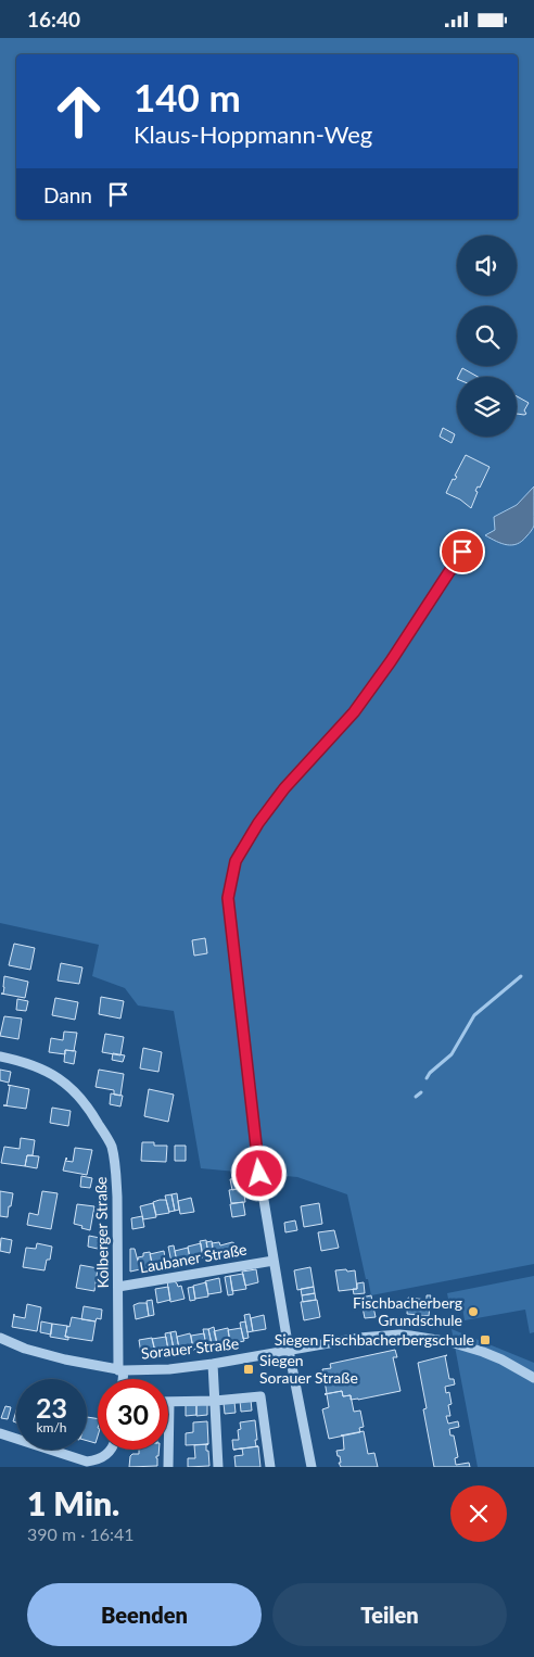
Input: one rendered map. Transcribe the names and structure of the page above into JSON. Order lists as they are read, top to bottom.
{
  "streets": {
    "street": ["Kolberger Straße", "Laubaner Straße", "Sorauer Straße"]
  },
  "crossings": [
    ["Kolberger Straße", "Laubaner Straße"],
    ["Kolberger Straße", "Sorauer Straße"]
  ],
  "places": {
    "other": ["Fischbacherberg Grundschule"],
    "transit": ["Siegen Fischbacherbergschule", "Siegen Sorauer Straße"]
  },
  "page": {
    "status": "16:40",
    "turn": ["140 m", "Klaus-Hoppmann-Weg"],
    "then": "Dann",
    "speed": "23 km/h",
    "limit": "30",
    "heading": ["1 Min.", "390 m · 16:41"],
    "buttons": ["Beenden", "Teilen"]
  }
}
